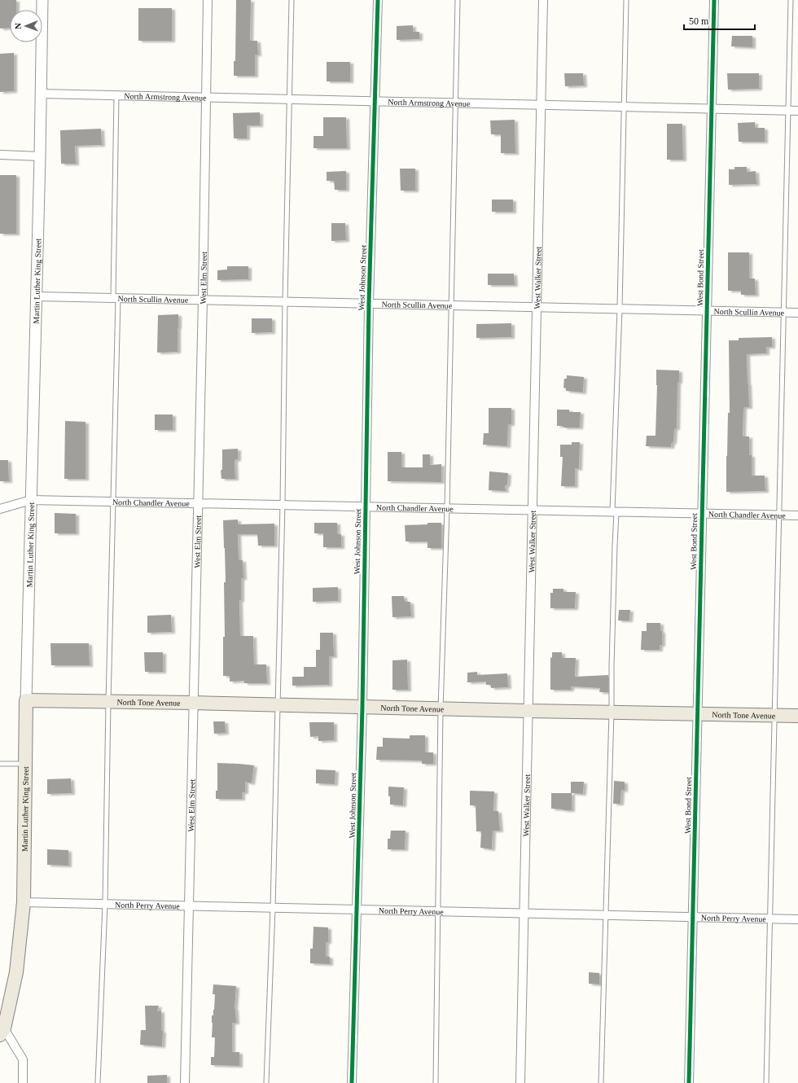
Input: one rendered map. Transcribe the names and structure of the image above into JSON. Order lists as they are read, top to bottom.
{
  "streets": {
    "main road": ["Martin Luther King Street", "North Tone Avenue"],
    "street": [
      "North Armstrong Avenue",
      "West Elm Street",
      "West Johnson Street",
      "West Walker Street",
      "West Bond Street",
      "North Scullin Avenue",
      "North Chandler Avenue",
      "North Perry Avenue"
    ]
  },
  "crossings": [
    ["North Armstrong Avenue", "West Elm Street"],
    ["North Armstrong Avenue", "West Johnson Street"],
    ["North Armstrong Avenue", "West Walker Street"],
    ["North Armstrong Avenue", "West Bond Street"],
    ["North Armstrong Avenue", "Martin Luther King Street"],
    ["West Elm Street", "North Scullin Avenue"],
    ["West Elm Street", "North Chandler Avenue"],
    ["West Elm Street", "North Tone Avenue"],
    ["West Elm Street", "North Perry Avenue"],
    ["West Johnson Street", "North Scullin Avenue"],
    ["West Johnson Street", "North Chandler Avenue"],
    ["West Johnson Street", "North Tone Avenue"],
    ["West Johnson Street", "North Perry Avenue"],
    ["West Walker Street", "North Scullin Avenue"],
    ["West Walker Street", "North Chandler Avenue"],
    ["West Walker Street", "North Tone Avenue"],
    ["West Walker Street", "North Perry Avenue"],
    ["West Bond Street", "North Scullin Avenue"],
    ["West Bond Street", "North Chandler Avenue"],
    ["West Bond Street", "North Tone Avenue"],
    ["West Bond Street", "North Perry Avenue"],
    ["Martin Luther King Street", "North Scullin Avenue"],
    ["Martin Luther King Street", "North Chandler Avenue"],
    ["Martin Luther King Street", "North Tone Avenue"],
    ["Martin Luther King Street", "North Perry Avenue"]
  ],
  "scale_bar": "50 m",
  "north": "left"
}
